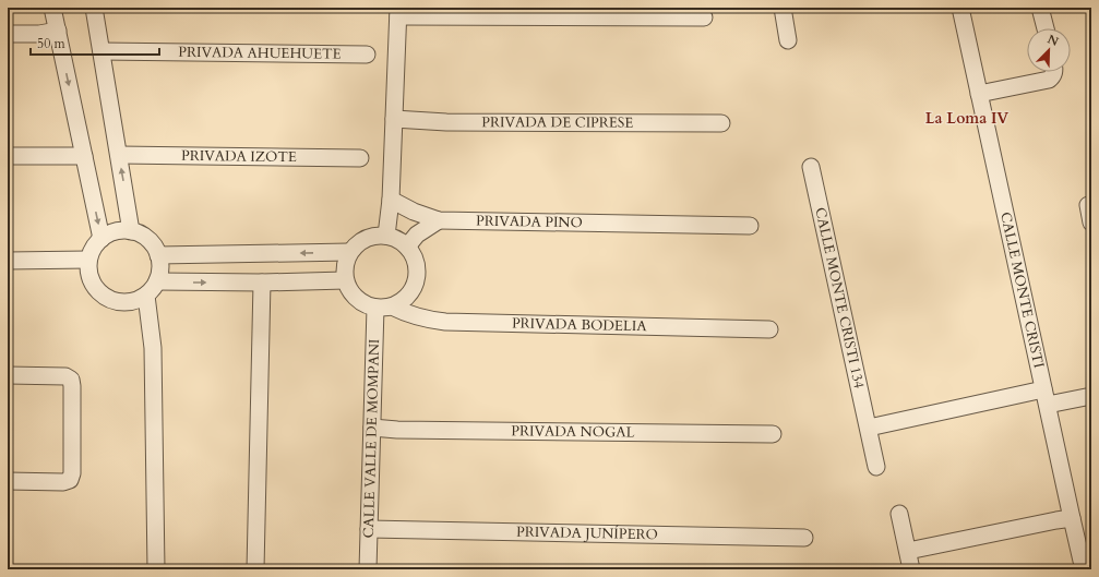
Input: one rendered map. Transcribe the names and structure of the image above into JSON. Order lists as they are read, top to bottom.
{
  "streets": {
    "street": [
      "PRIVADA AHUEHUETE",
      "PRIVADA DE CIPRESE",
      "PRIVADA IZOTE",
      "PRIVADA PINO",
      "CALLE MONTE CRISTI",
      "CALLE MONTE CRISTI 134",
      "PRIVADA BODELIA",
      "PRIVADA NOGAL",
      "CALLE VALLE DE MOMPANI",
      "PRIVADA JUNÍPERO"
    ]
  },
  "crossings": [
    ["PRIVADA BODELIA", "CALLE VALLE DE MOMPANI"],
    ["PRIVADA NOGAL", "CALLE VALLE DE MOMPANI"],
    ["CALLE VALLE DE MOMPANI", "PRIVADA JUNÍPERO"]
  ],
  "districts": ["La Loma IV"],
  "scale_bar": "50 m",
  "north": "top right"
}
